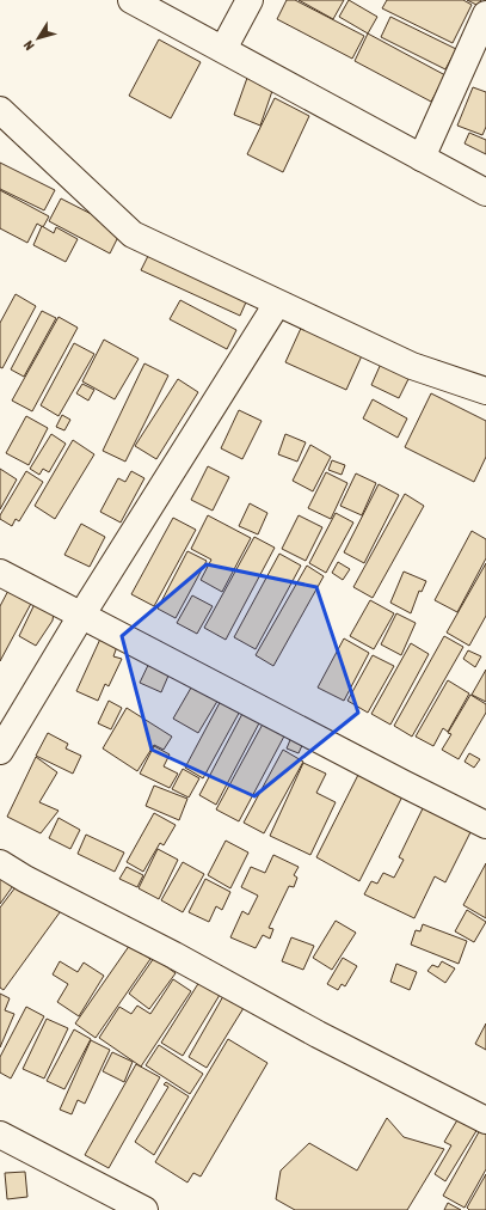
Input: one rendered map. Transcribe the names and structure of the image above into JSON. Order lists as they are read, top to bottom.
{
  "north": "bottom left"
}
